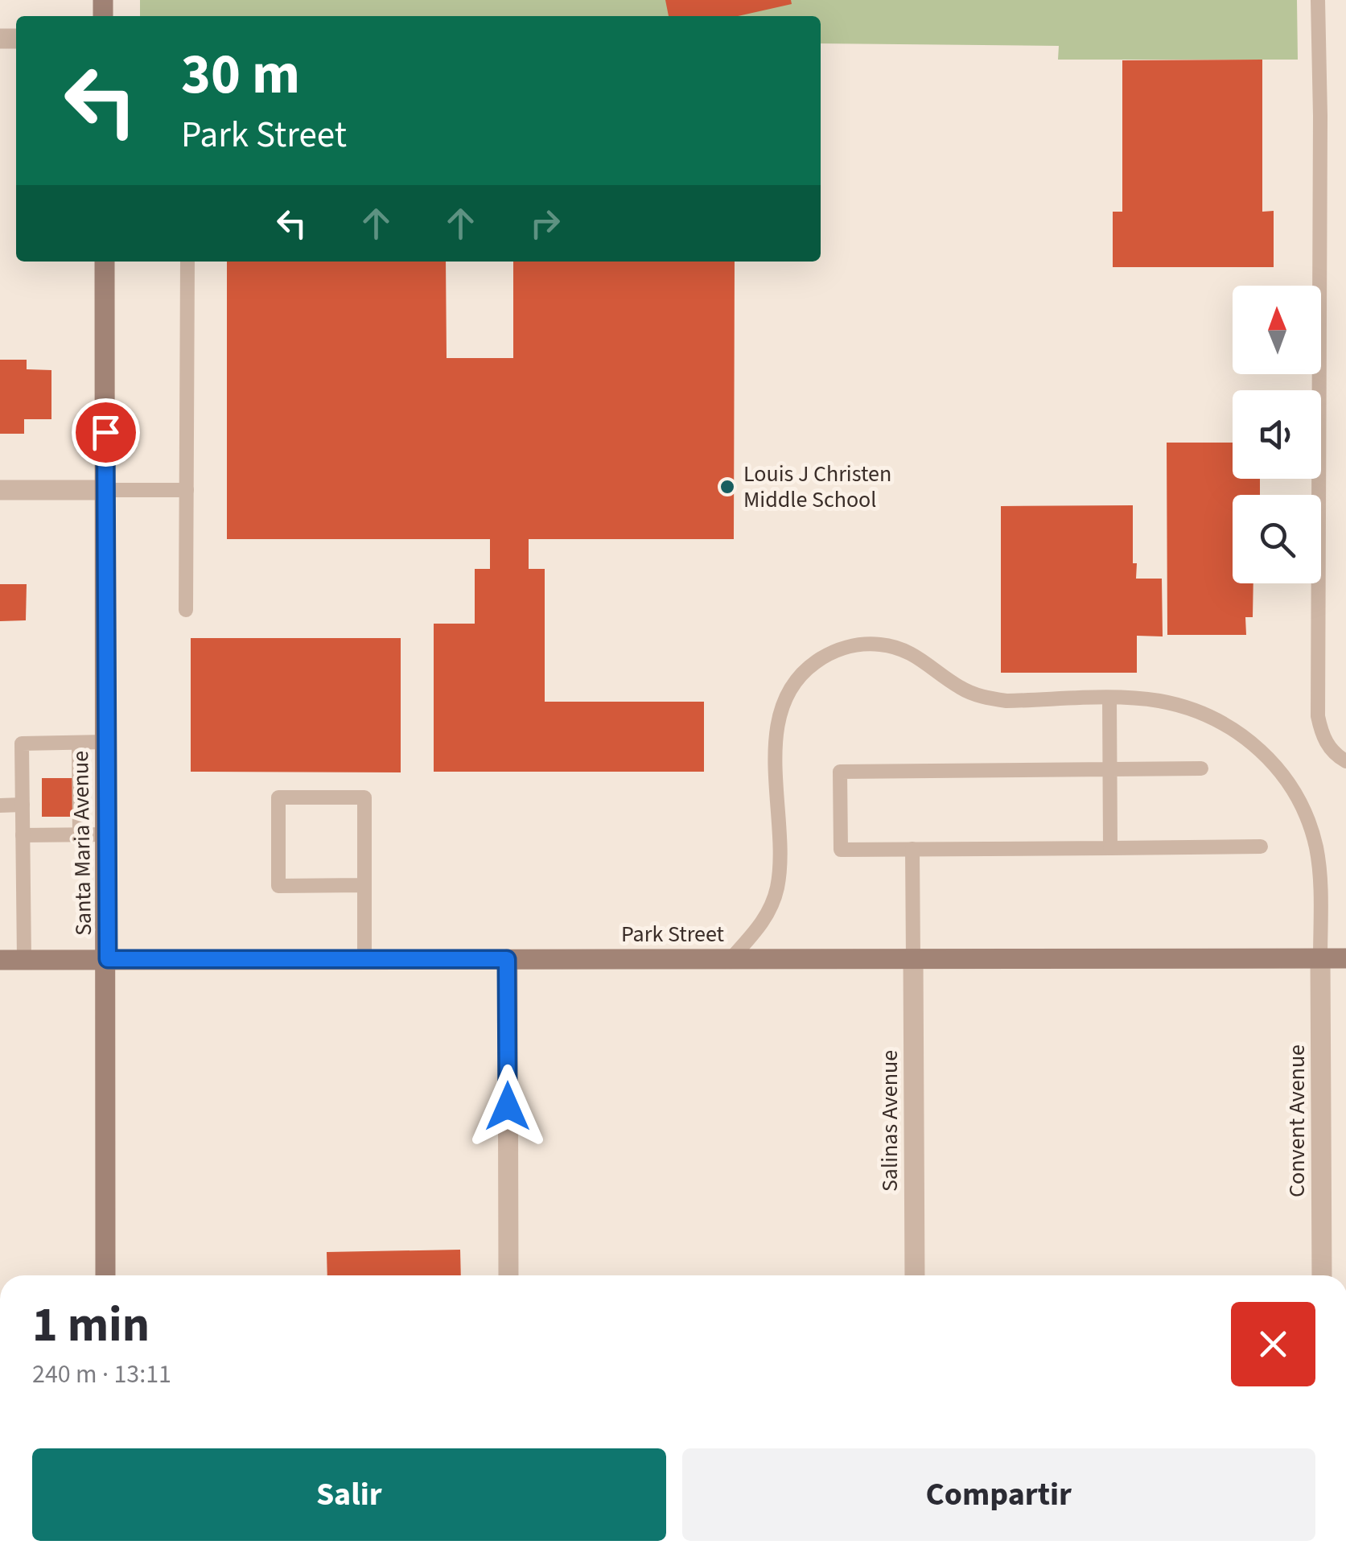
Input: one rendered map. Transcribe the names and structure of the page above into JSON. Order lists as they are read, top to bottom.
{
  "streets": {
    "main road": ["Santa Maria Avenue", "Park Street"],
    "street": ["Salinas Avenue", "Convent Avenue"]
  },
  "crossings": [
    ["Santa Maria Avenue", "Park Street"],
    ["Park Street", "Salinas Avenue"],
    ["Park Street", "Convent Avenue"]
  ],
  "places": ["Louis J Christen Middle School"],
  "north": "top",
  "page": {
    "turn": ["30 m", "Park Street"],
    "heading": ["1 min", "240 m · 13:11"],
    "buttons": ["Salir", "Compartir"]
  }
}
